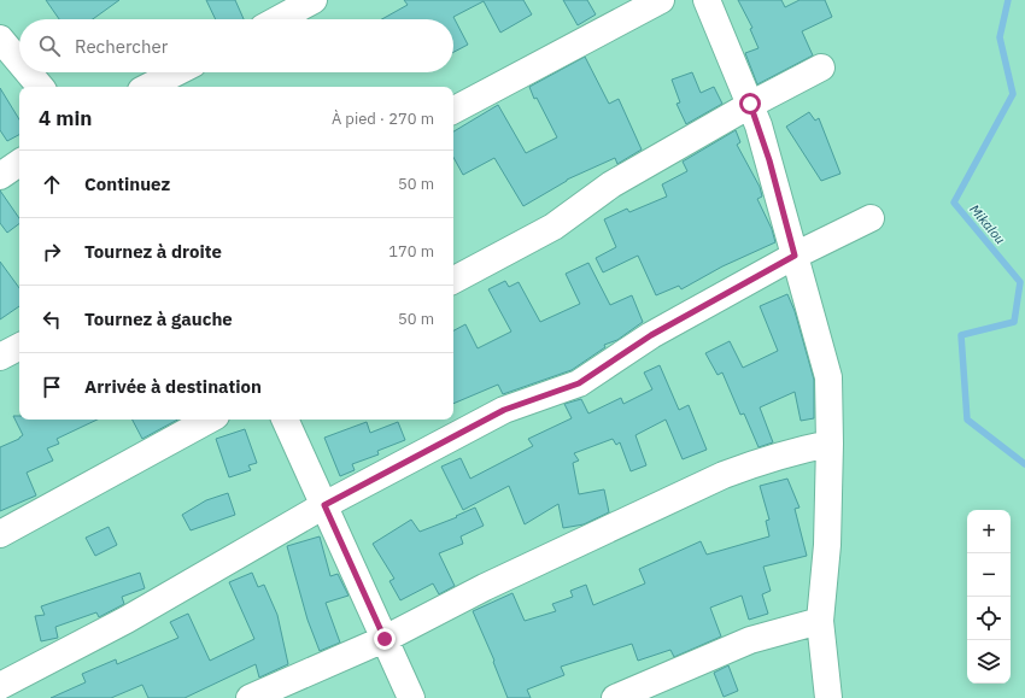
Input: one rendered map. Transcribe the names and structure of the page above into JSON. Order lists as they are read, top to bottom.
{
  "water": ["Mikalou"],
  "page": {
    "search": "Rechercher",
    "heading": ["4 min", "À pied · 270 m"],
    "list": [
      ["Continuez", "50 m"],
      ["Tournez à droite", "170 m"],
      ["Tournez à gauche", "50 m"],
      "Arrivée à destination"
    ],
    "map_buttons": ["+", "−"]
  }
}
